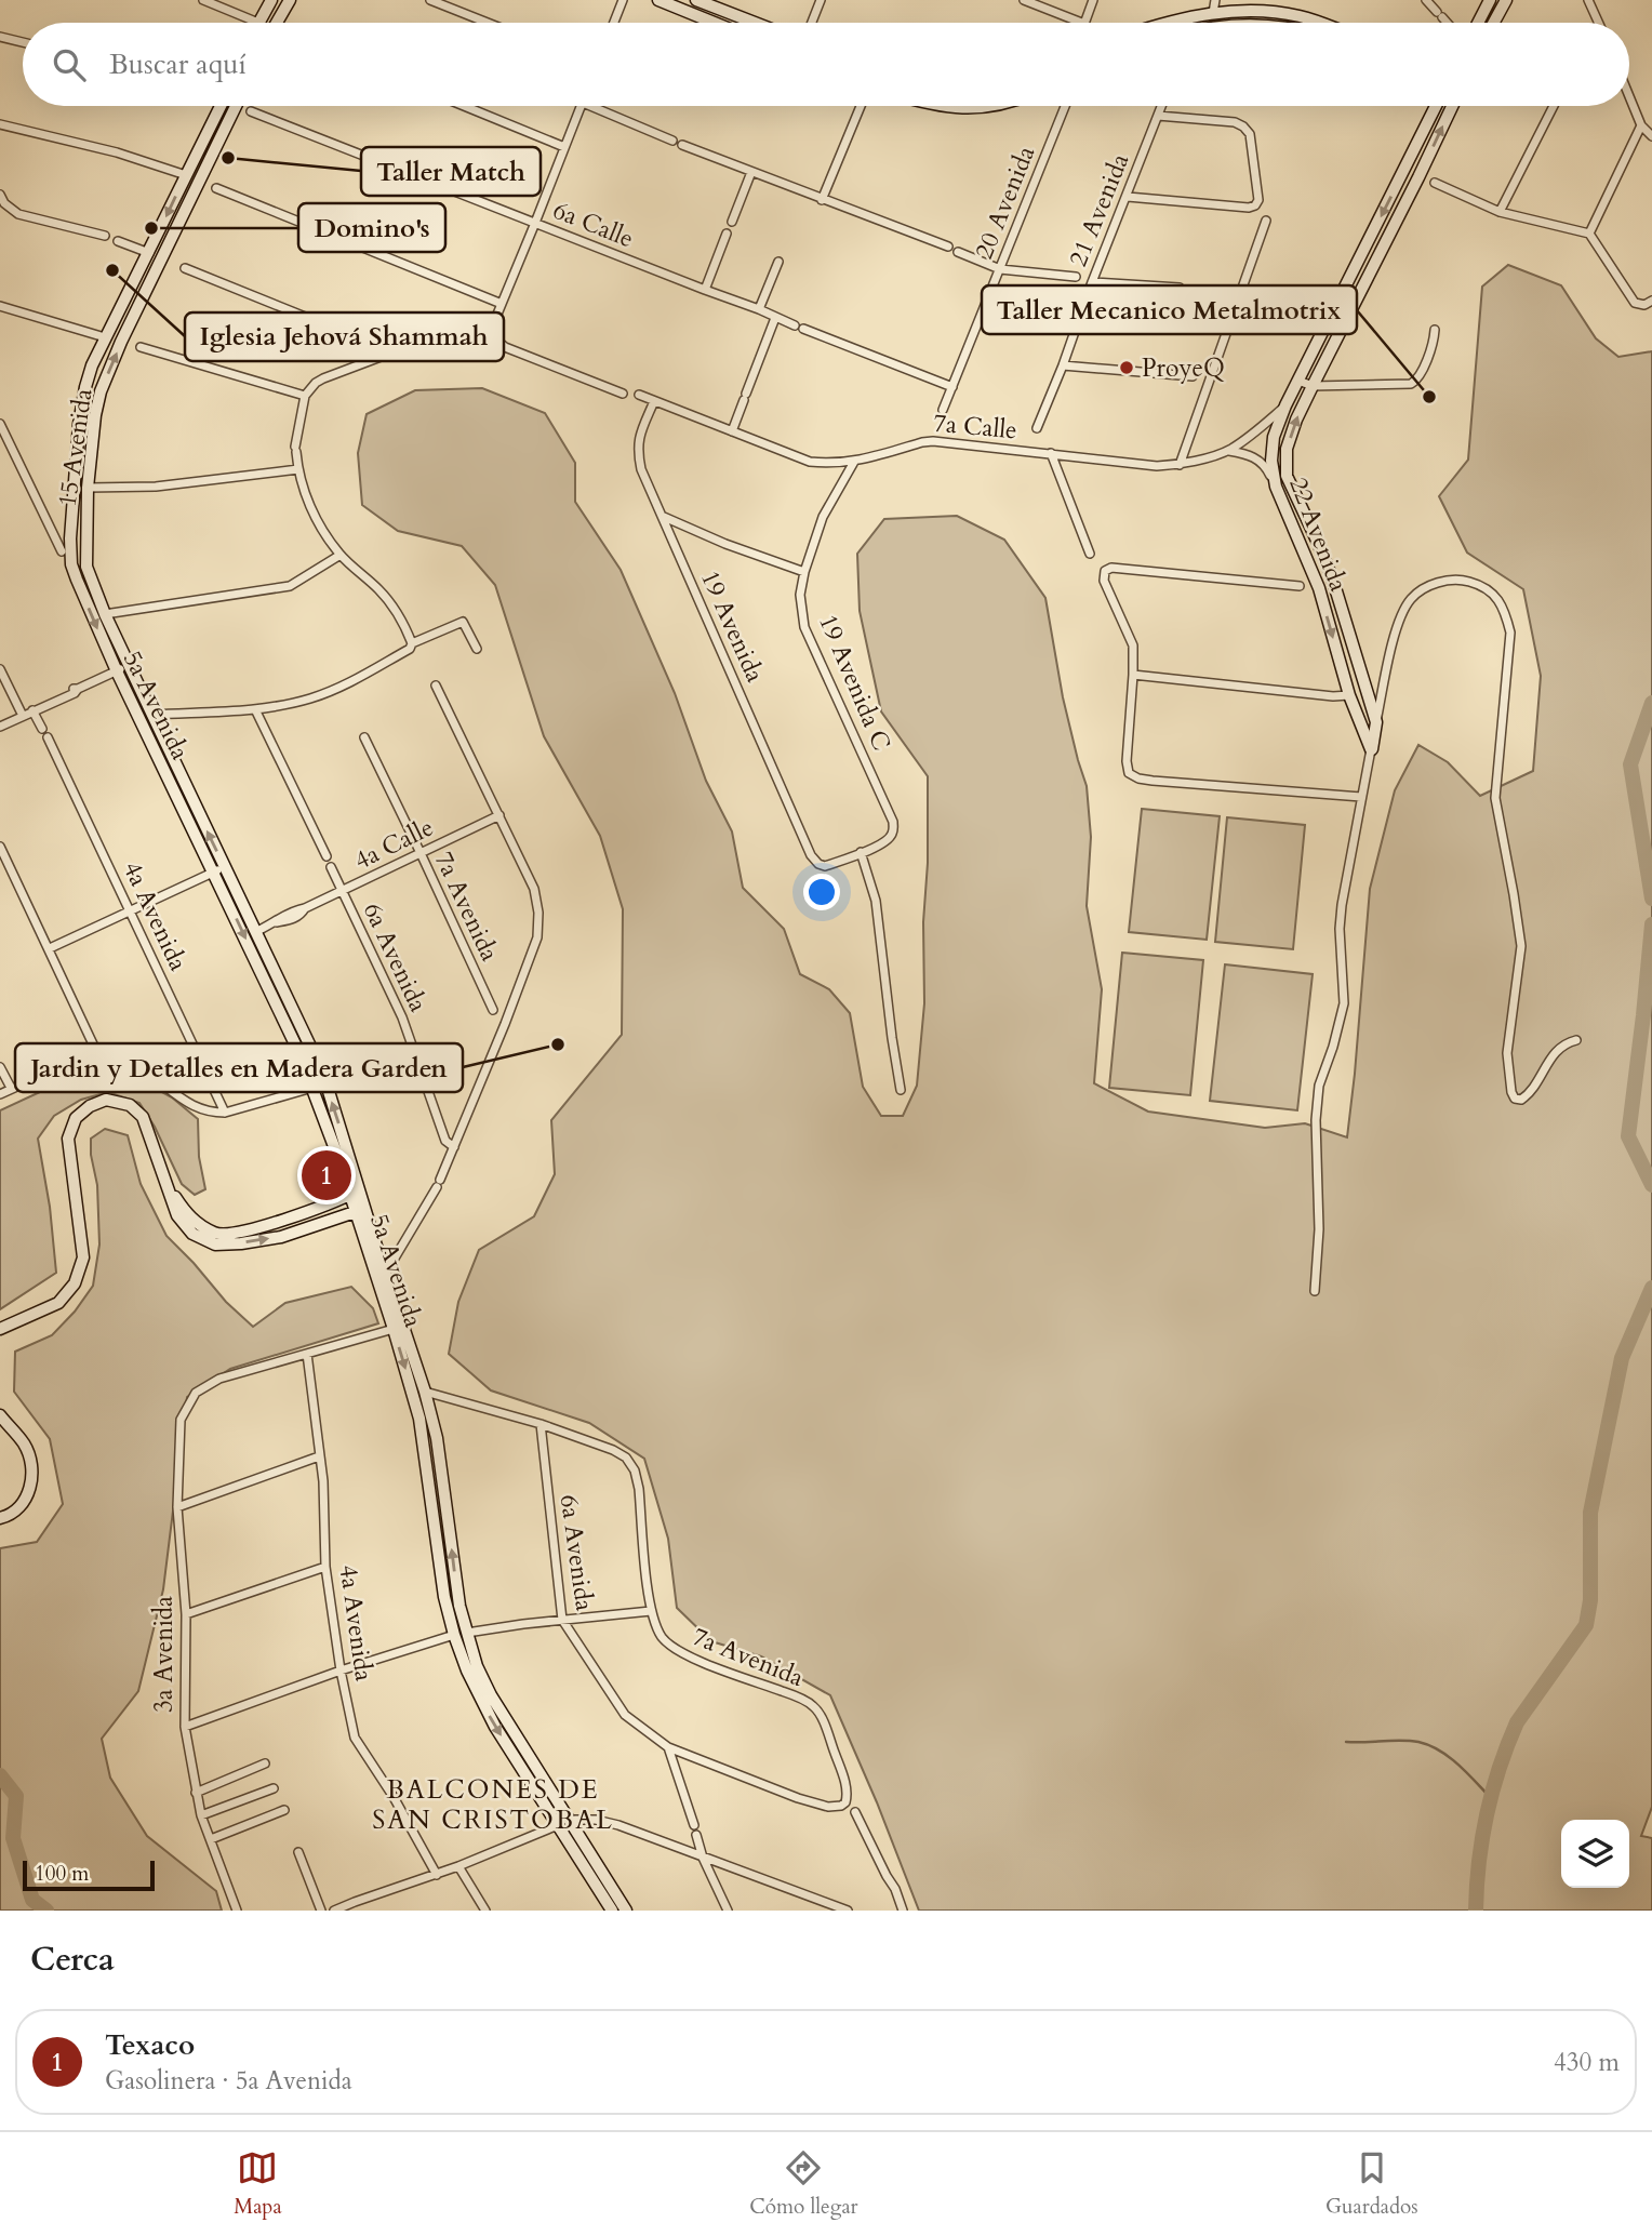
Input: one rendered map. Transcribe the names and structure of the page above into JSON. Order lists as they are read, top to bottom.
{
  "streets": {
    "main road": ["15 Avenida", "22 Avenida", "5a Avenida"],
    "street": [
      "20 Avenida",
      "21 Avenida",
      "6a Calle",
      "7a Calle",
      "19 Avenida",
      "19 Avenida C",
      "4a Calle",
      "7a Avenida",
      "4a Avenida",
      "6a Avenida",
      "3a Avenida"
    ]
  },
  "crossings": [
    ["7a Calle", "22 Avenida"],
    ["7a Calle", "19 Avenida"],
    ["7a Calle", "19 Avenida C"],
    ["15 Avenida", "5a Avenida"],
    ["19 Avenida", "19 Avenida C"],
    ["5a Avenida", "4a Calle"],
    ["4a Calle", "7a Avenida"],
    ["4a Calle", "6a Avenida"],
    ["7a Avenida", "6a Avenida"],
    ["4a Avenida", "3a Avenida"]
  ],
  "districts": ["BALCONES DE SAN CRISTOBAL"],
  "places": [
    "Taller Match",
    "Domino's",
    "Iglesia Jehová Shammah",
    "ProyeQ",
    "Taller Mecanico Metalmotrix",
    "Jardin y Detalles en Madera Garden"
  ],
  "scale_bar": "100 m",
  "page": {
    "search": "Buscar aquí",
    "pins": "1",
    "scale": "100 m",
    "heading": "Cerca",
    "list": [
      {
        "mark": "1",
        "name": "Texaco",
        "note": "Gasolinera · 5a Avenida",
        "value": "430 m"
      }
    ],
    "nav": ["Mapa", "Cómo llegar", "Guardados"]
  }
}
